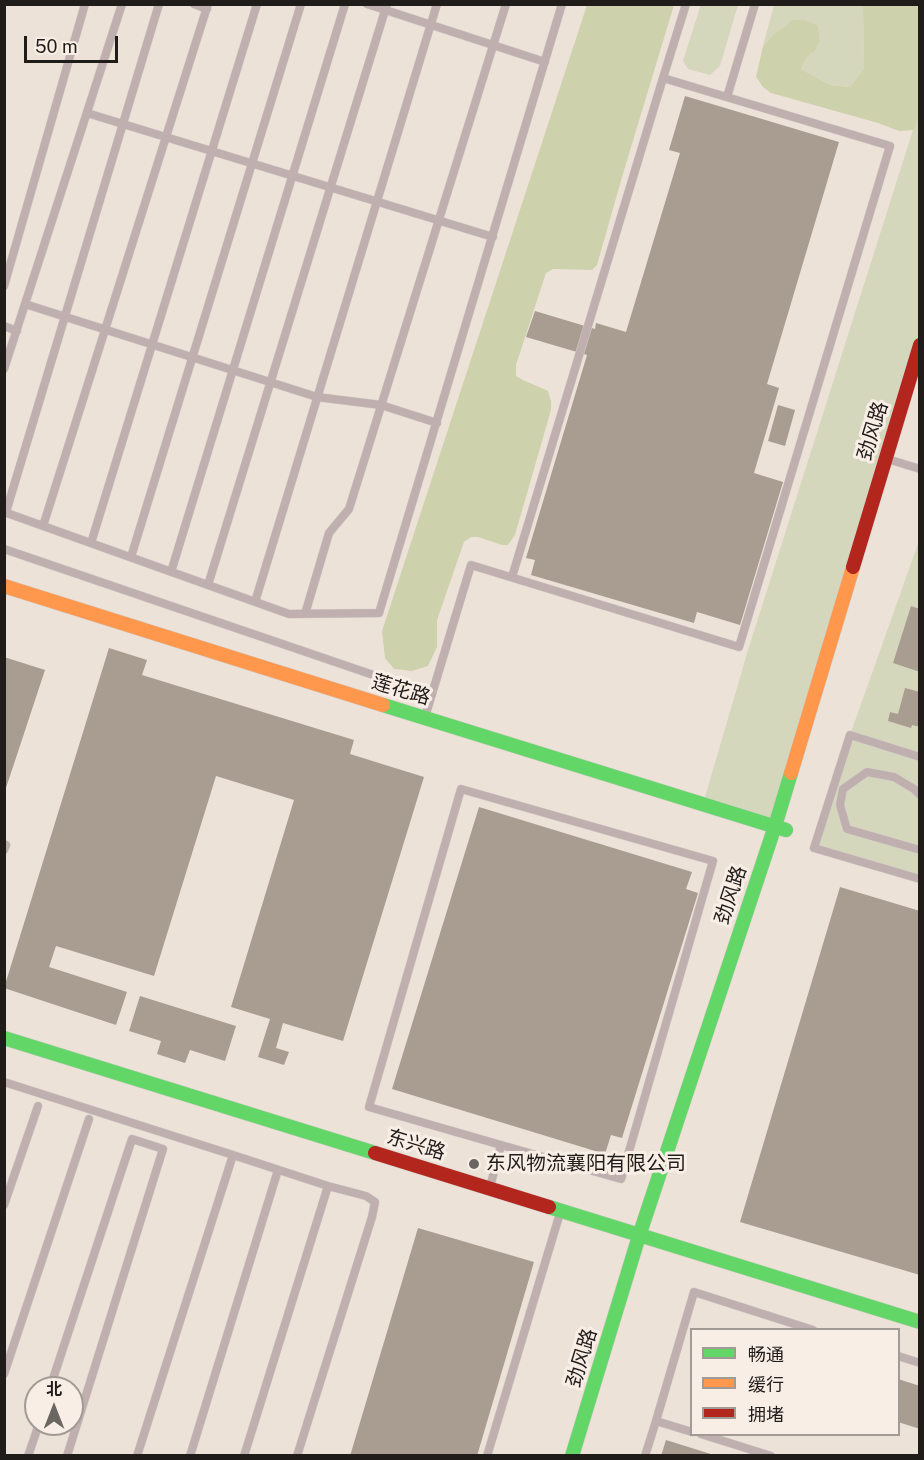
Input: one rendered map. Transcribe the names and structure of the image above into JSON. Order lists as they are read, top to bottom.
{
  "streets": {
    "street": ["劲风路", "莲花路", "东兴路"]
  },
  "crossings": [
    ["劲风路", "莲花路"],
    ["劲风路", "东兴路"]
  ],
  "places": ["东风物流襄阳有限公司"],
  "legend": ["畅通", "缓行", "拥堵"],
  "scale_bar": "50 m",
  "north": "top"
}
